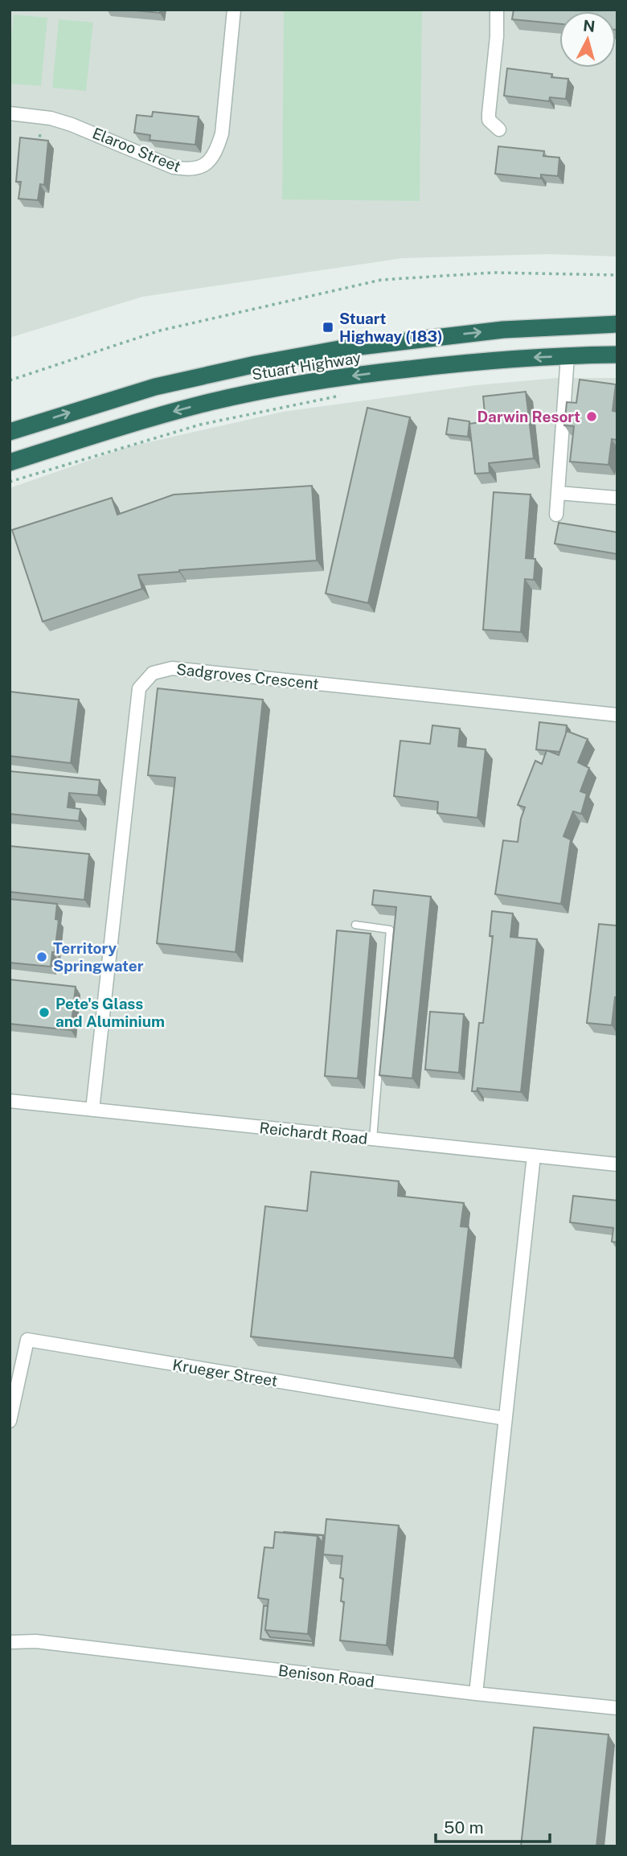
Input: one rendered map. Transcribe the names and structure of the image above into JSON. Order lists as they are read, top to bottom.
{
  "streets": {
    "highway": ["Stuart Highway"],
    "street": [
      "Elaroo Street",
      "Sadgroves Crescent",
      "Reichardt Road",
      "Krueger Street",
      "Benison Road"
    ]
  },
  "crossings": [
    ["Sadgroves Crescent", "Reichardt Road"]
  ],
  "places": {
    "transit": ["Stuart Highway (183)"],
    "other": ["Darwin Resort", "Territory Springwater", "Pete's Glass and Aluminium"]
  },
  "scale_bar": "50 m",
  "north": "top"
}
